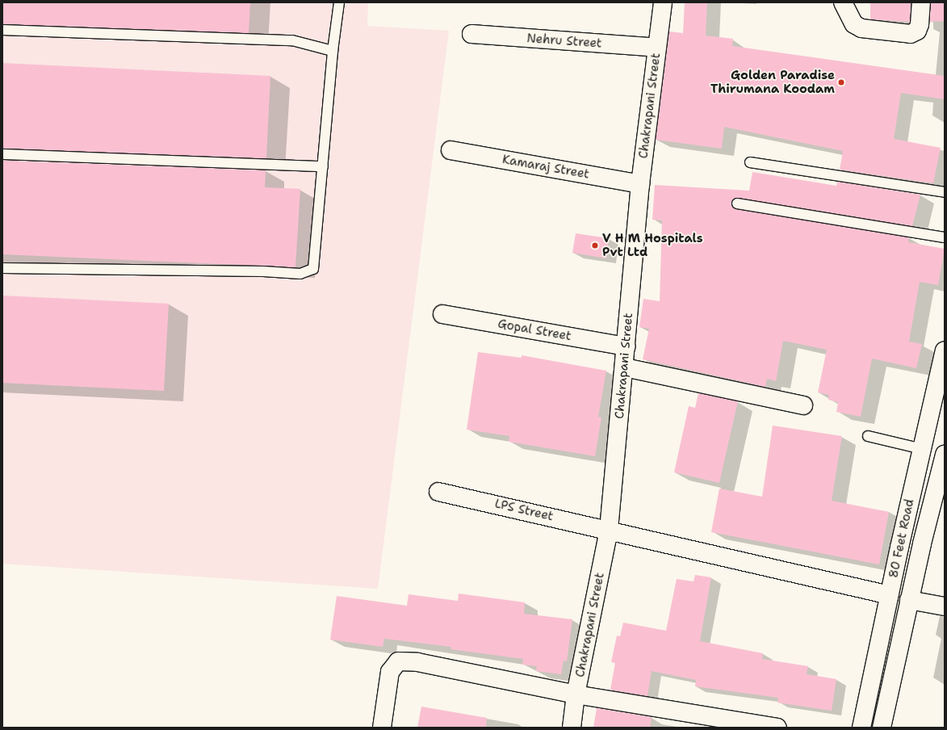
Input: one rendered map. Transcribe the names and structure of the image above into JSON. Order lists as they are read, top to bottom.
{
  "streets": {
    "street": [
      "Nehru Street",
      "Chakrapani Street",
      "Kamaraj Street",
      "Gopal Street",
      "LPS Street",
      "80 Feet Road"
    ]
  },
  "crossings": [
    ["Nehru Street", "Chakrapani Street"],
    ["Chakrapani Street", "Kamaraj Street"],
    ["Chakrapani Street", "Gopal Street"],
    ["Chakrapani Street", "LPS Street"],
    ["LPS Street", "80 Feet Road"]
  ],
  "places": ["Golden Paradise Thirumana Koodam", "V H M Hospitals Pvt Ltd"]
}
